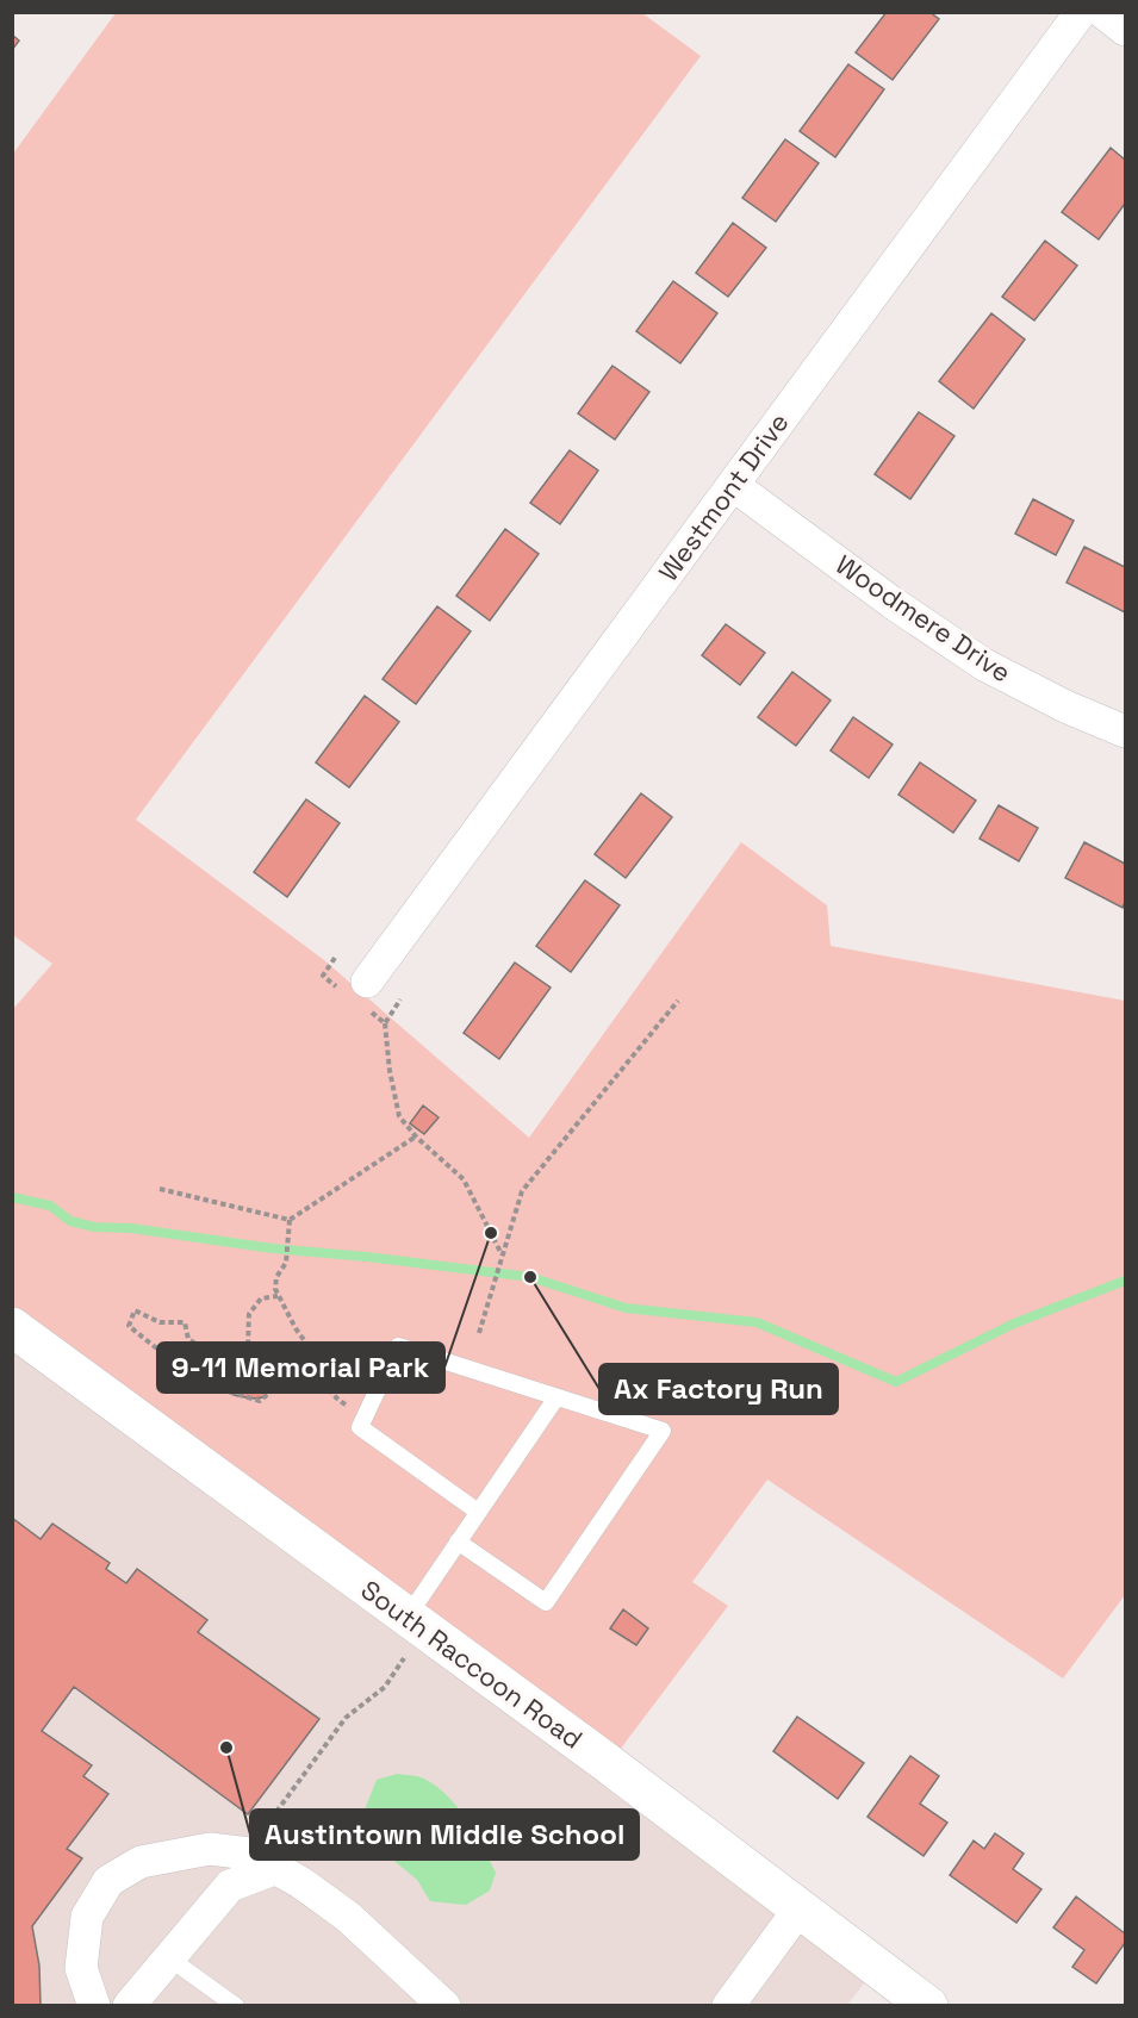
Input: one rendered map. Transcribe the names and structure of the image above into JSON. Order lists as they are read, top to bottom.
{
  "streets": {
    "street": ["Westmont Drive", "Woodmere Drive", "South Raccoon Road"]
  },
  "crossings": [
    ["Westmont Drive", "Woodmere Drive"]
  ],
  "places": ["9-11 Memorial Park", "Ax Factory Run", "Austintown Middle School"]
}
